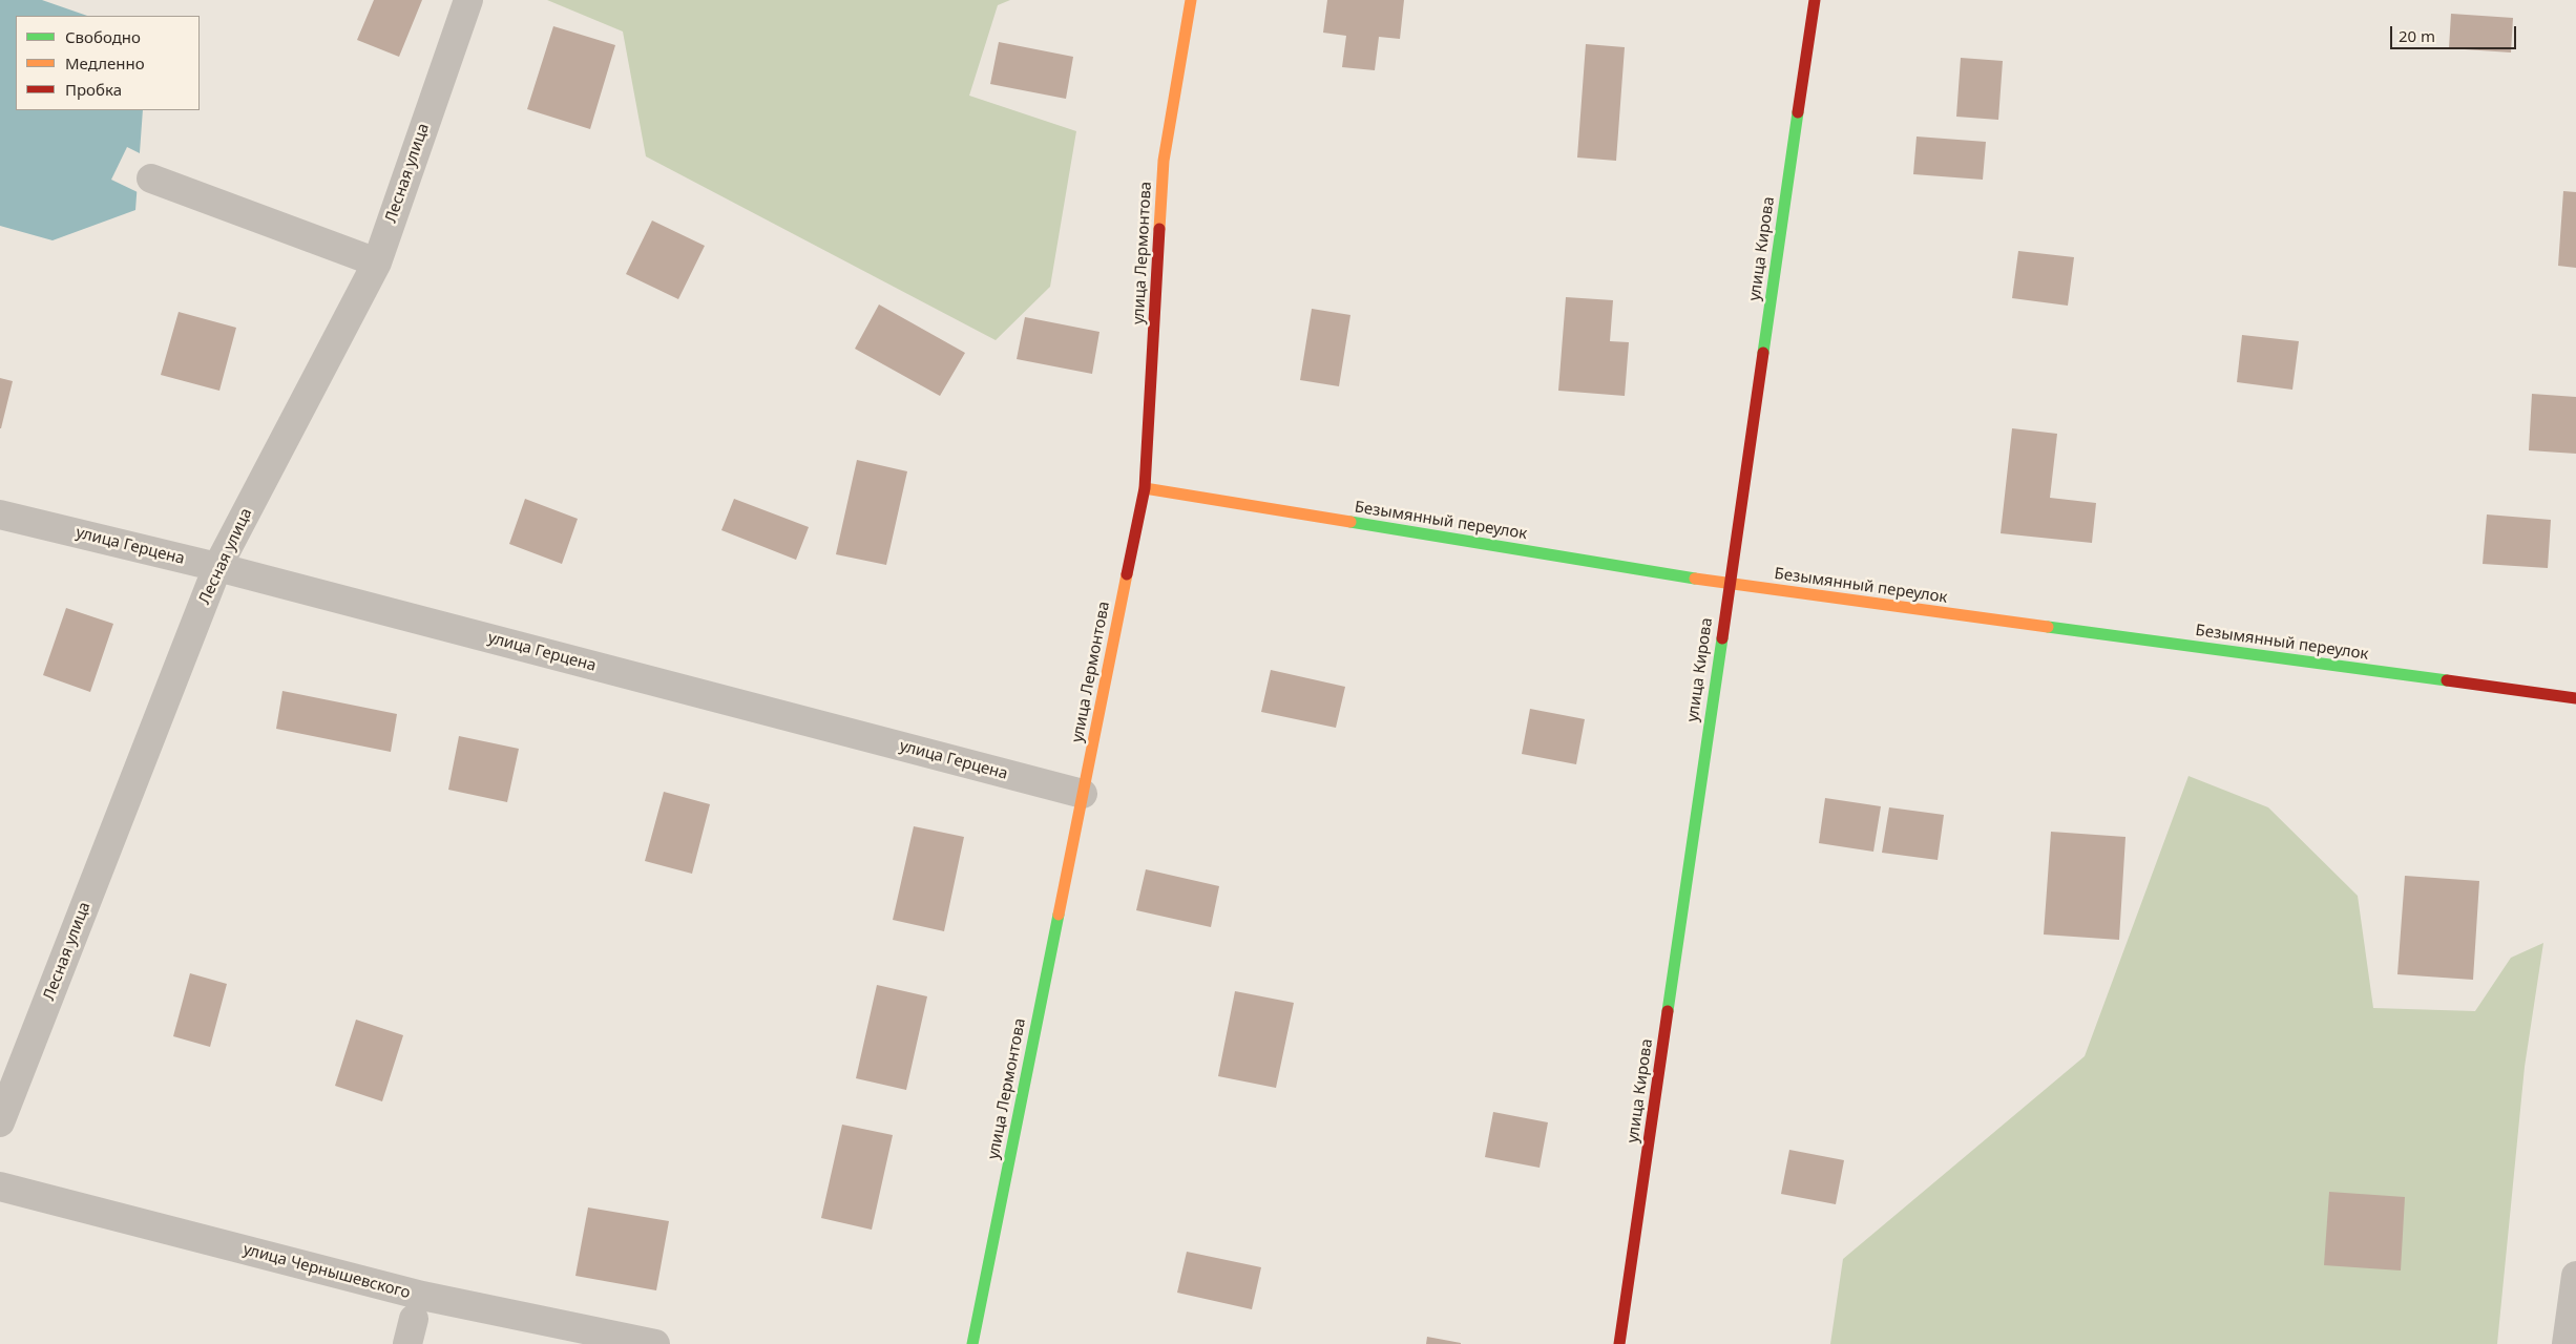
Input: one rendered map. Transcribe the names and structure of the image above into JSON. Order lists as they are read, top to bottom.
{
  "streets": {
    "street": [
      "Лесная улица",
      "улица Кирова",
      "улица Лермонтова",
      "Безымянный переулок",
      "улица Герцена",
      "улица Чернышевского"
    ]
  },
  "crossings": [
    ["Лесная улица", "улица Герцена"],
    ["улица Кирова", "Безымянный переулок"],
    ["улица Лермонтова", "Безымянный переулок"],
    ["улица Лермонтова", "улица Герцена"]
  ],
  "legend": ["Свободно", "Медленно", "Пробка"],
  "scale_bar": "20 m"
}
